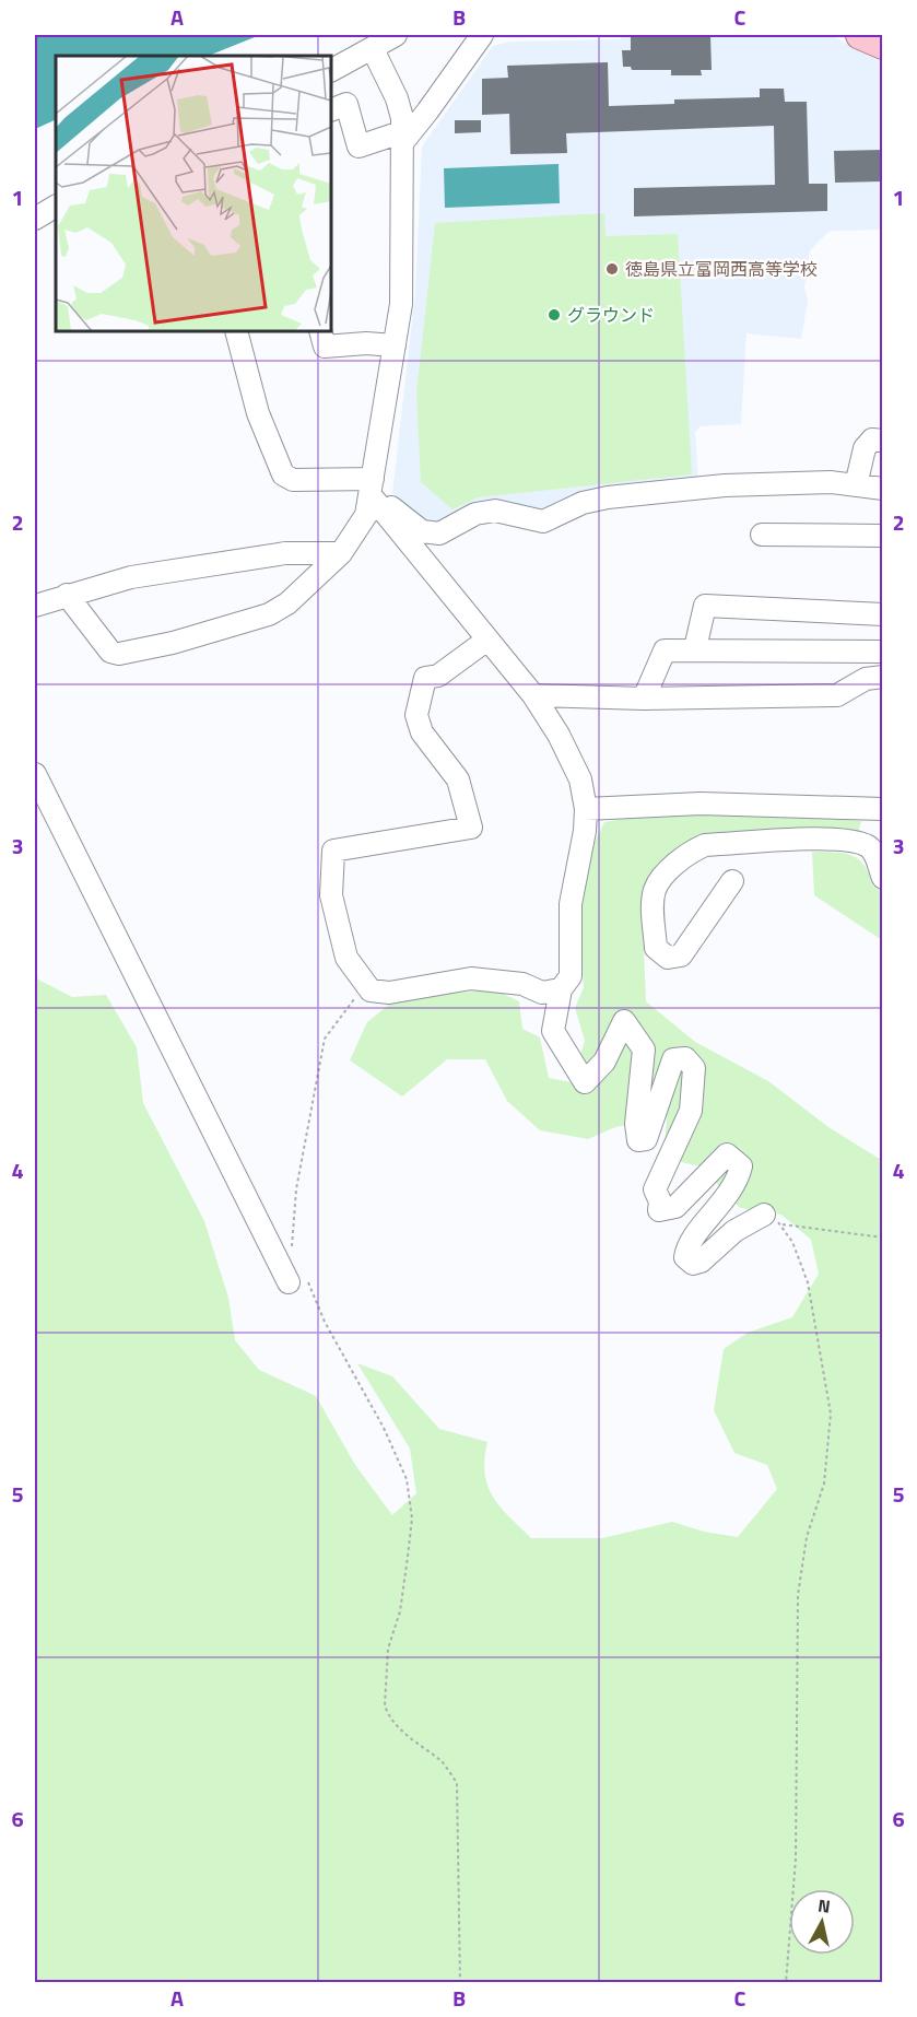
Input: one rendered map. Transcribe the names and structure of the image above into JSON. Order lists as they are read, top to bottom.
{
  "places": ["徳島県立富岡西高等学校", "グラウンド"],
  "north": "top",
  "grid": {
    "columns": ["A", "B", "C"],
    "rows": [
      "1",
      "2",
      "3",
      "4",
      "5",
      "6"
    ]
  }
}
